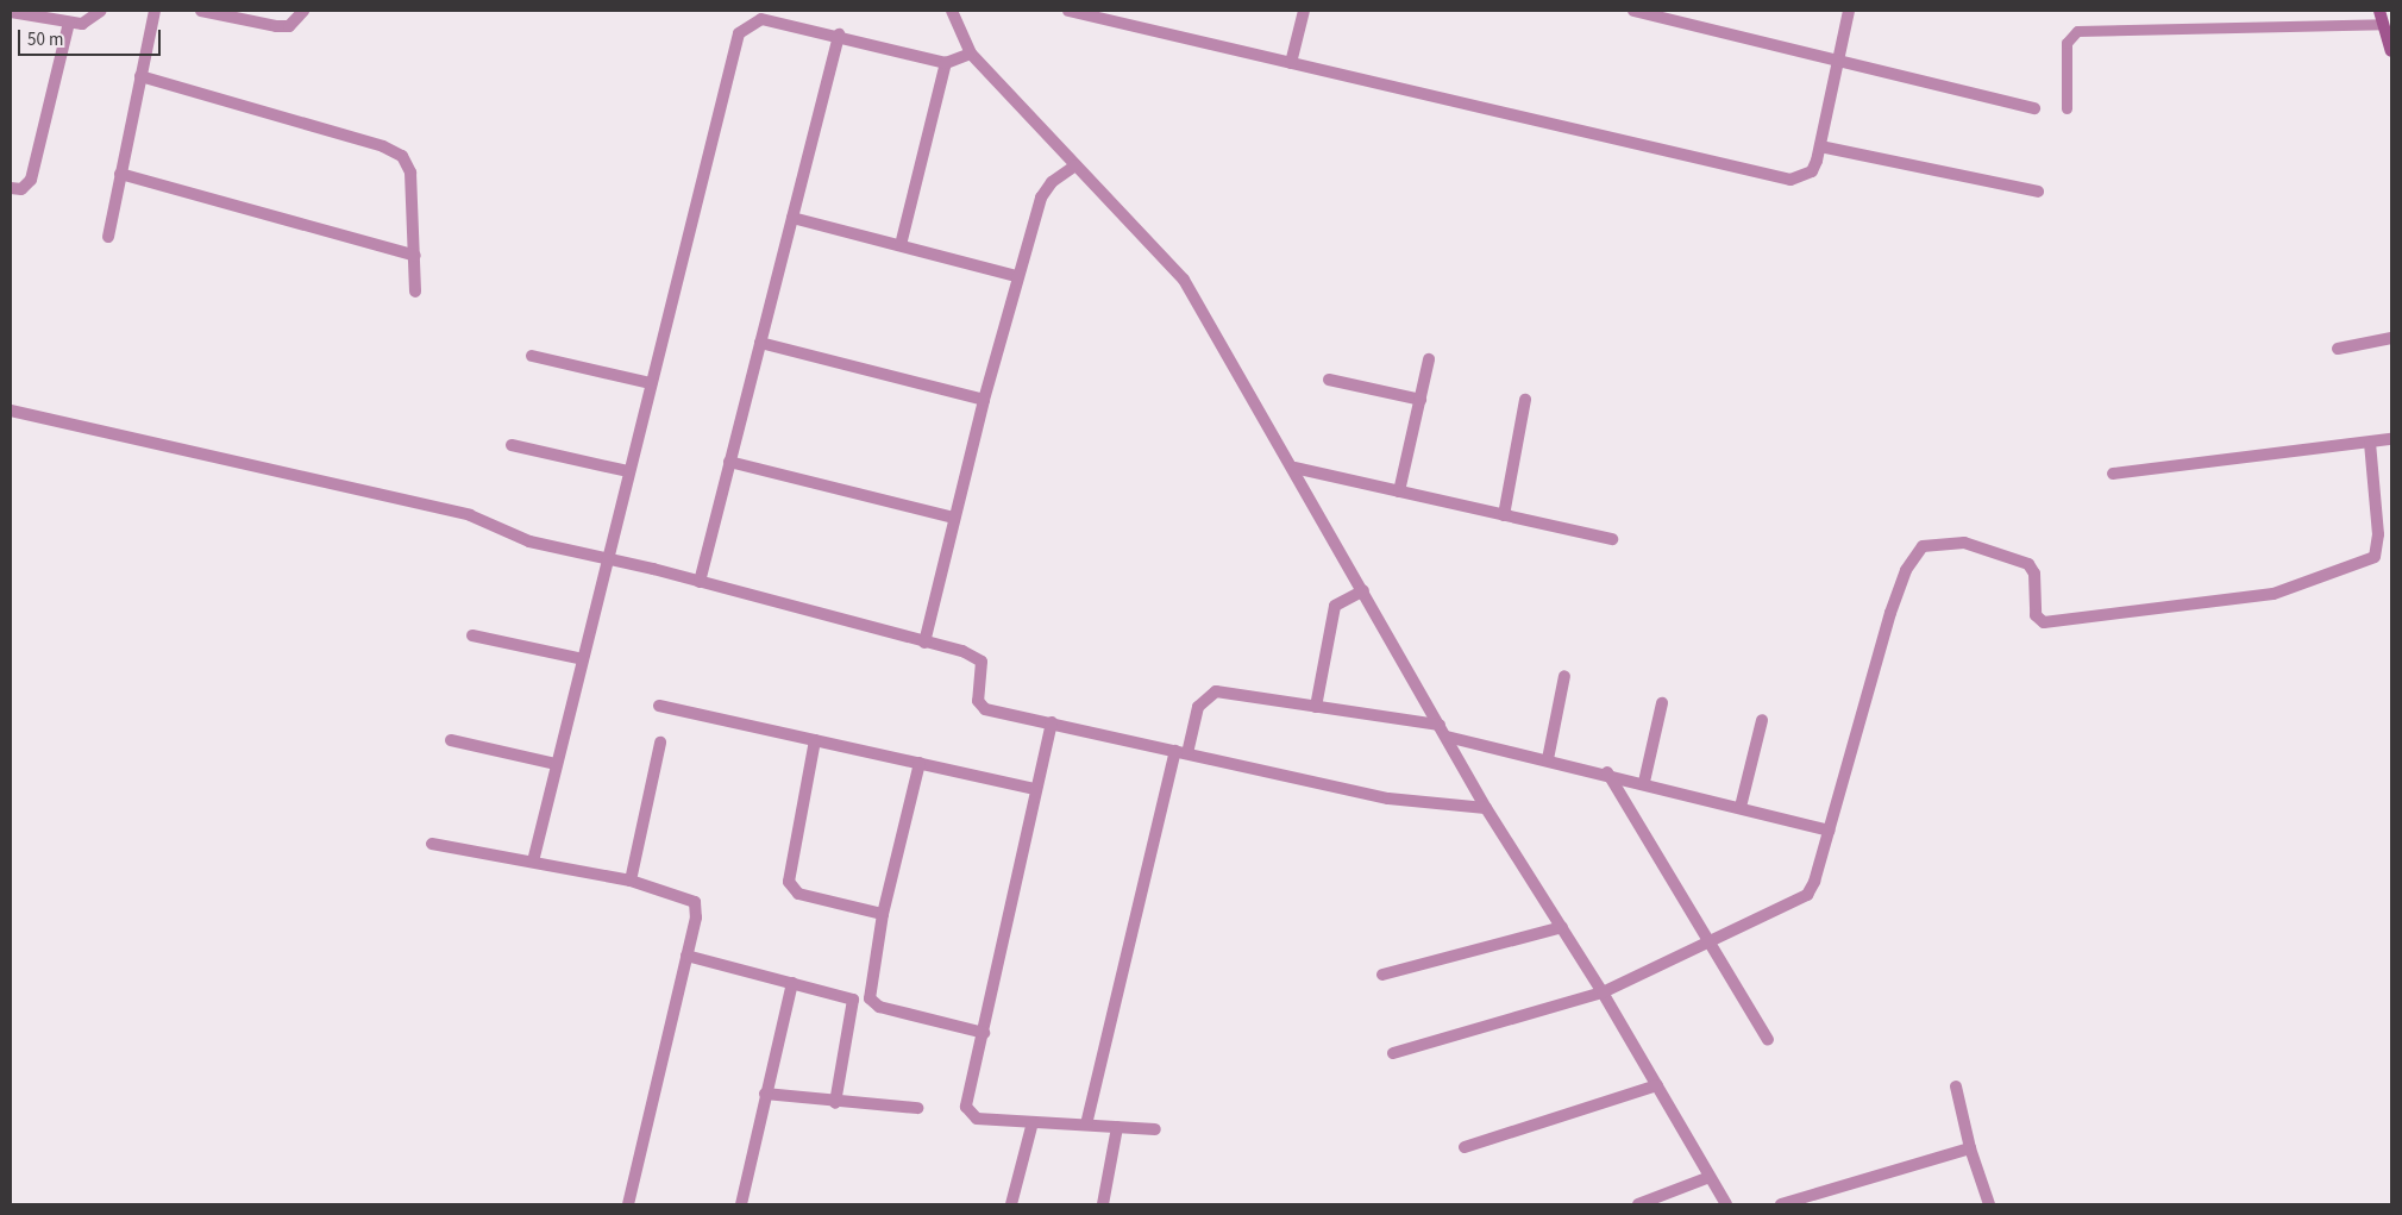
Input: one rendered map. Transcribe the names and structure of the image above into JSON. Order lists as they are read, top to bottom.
{
  "scale_bar": "50 m"
}
